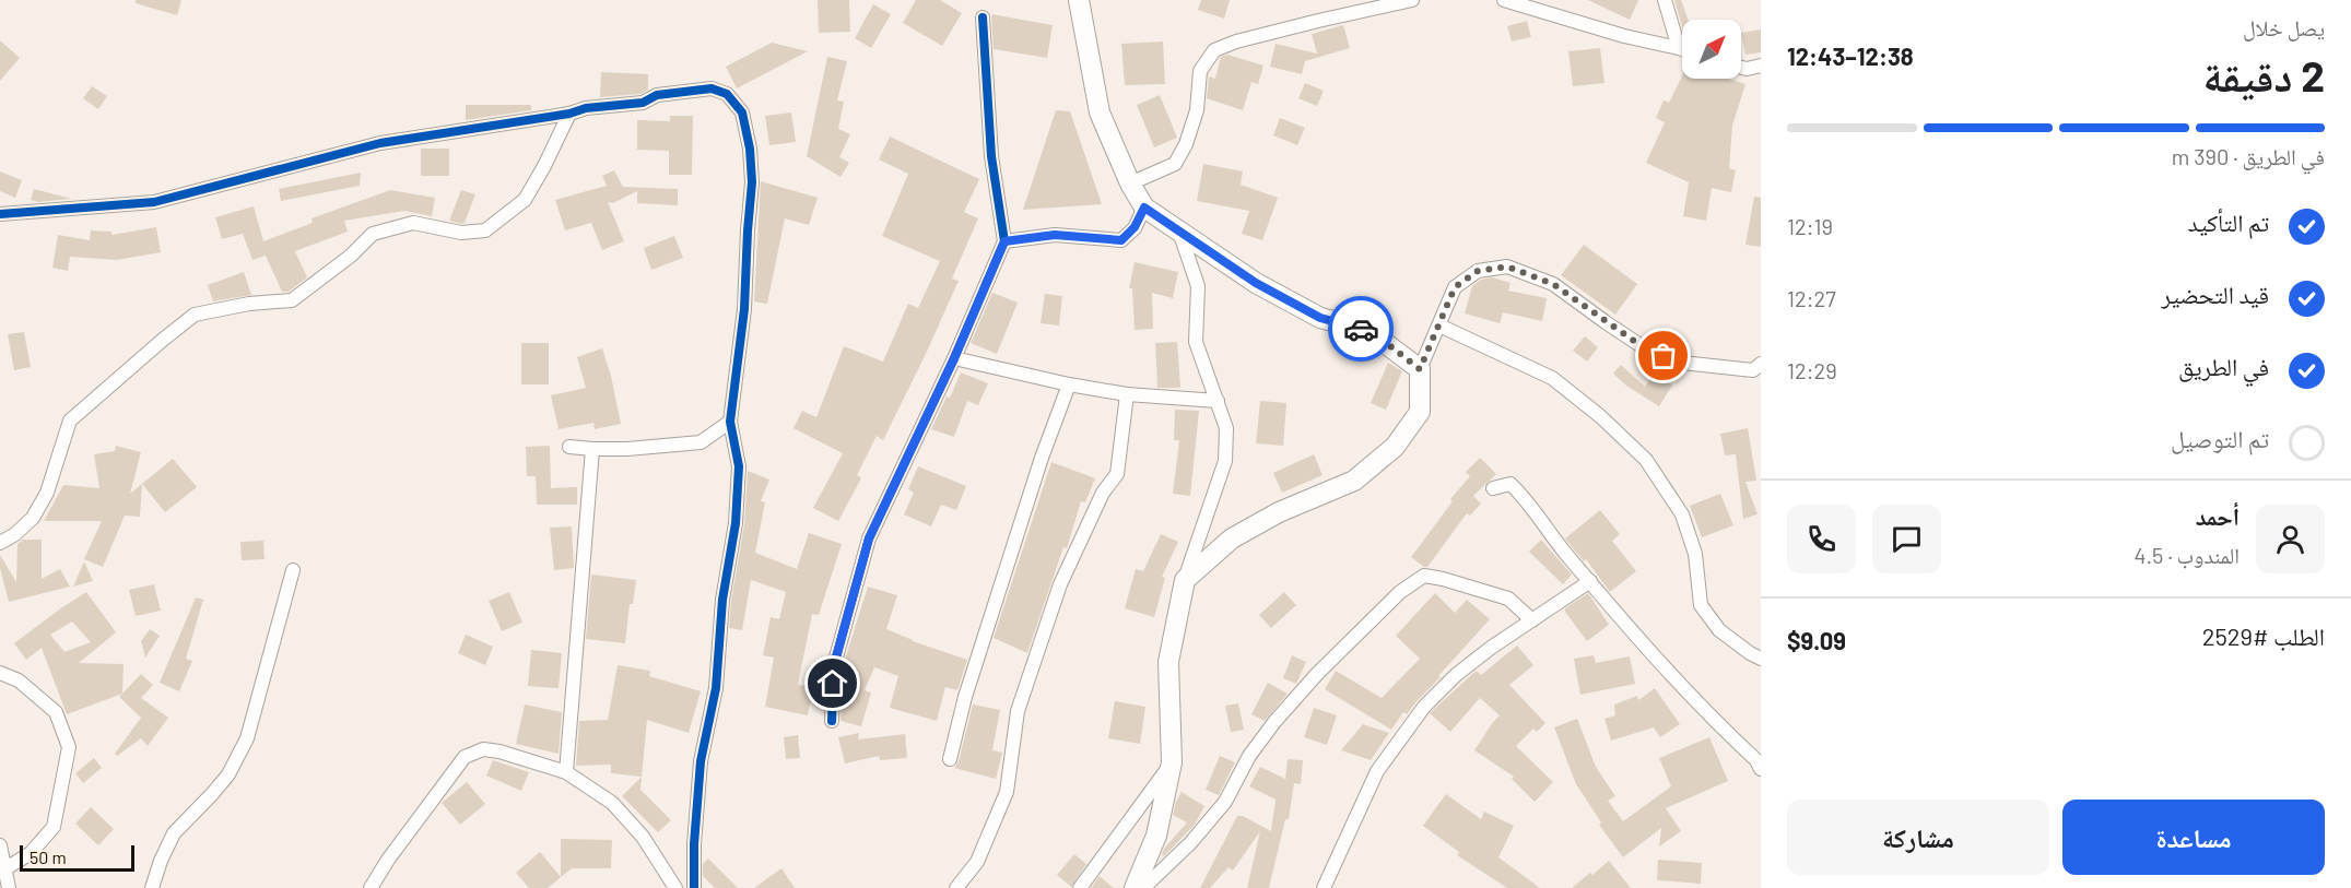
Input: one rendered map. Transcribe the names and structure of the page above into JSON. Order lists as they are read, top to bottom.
{
  "scale_bar": "50 m",
  "north": "top right",
  "page": {
    "heading": ["2 دقيقة", "يصل خلال", "12:38–12:43"],
    "panel": [
      "أحمد",
      "المندوب · 4.5",
      "الطلب #2529",
      "$9.09"
    ],
    "bar": "في الطريق · 390 m",
    "list": [
      ["تم التأكيد", "12:19"],
      ["قيد التحضير", "12:27"],
      ["في الطريق", "12:29"],
      "تم التوصيل"
    ],
    "buttons": ["مساعدة", "مشاركة"],
    "scale": "50 m"
  }
}
